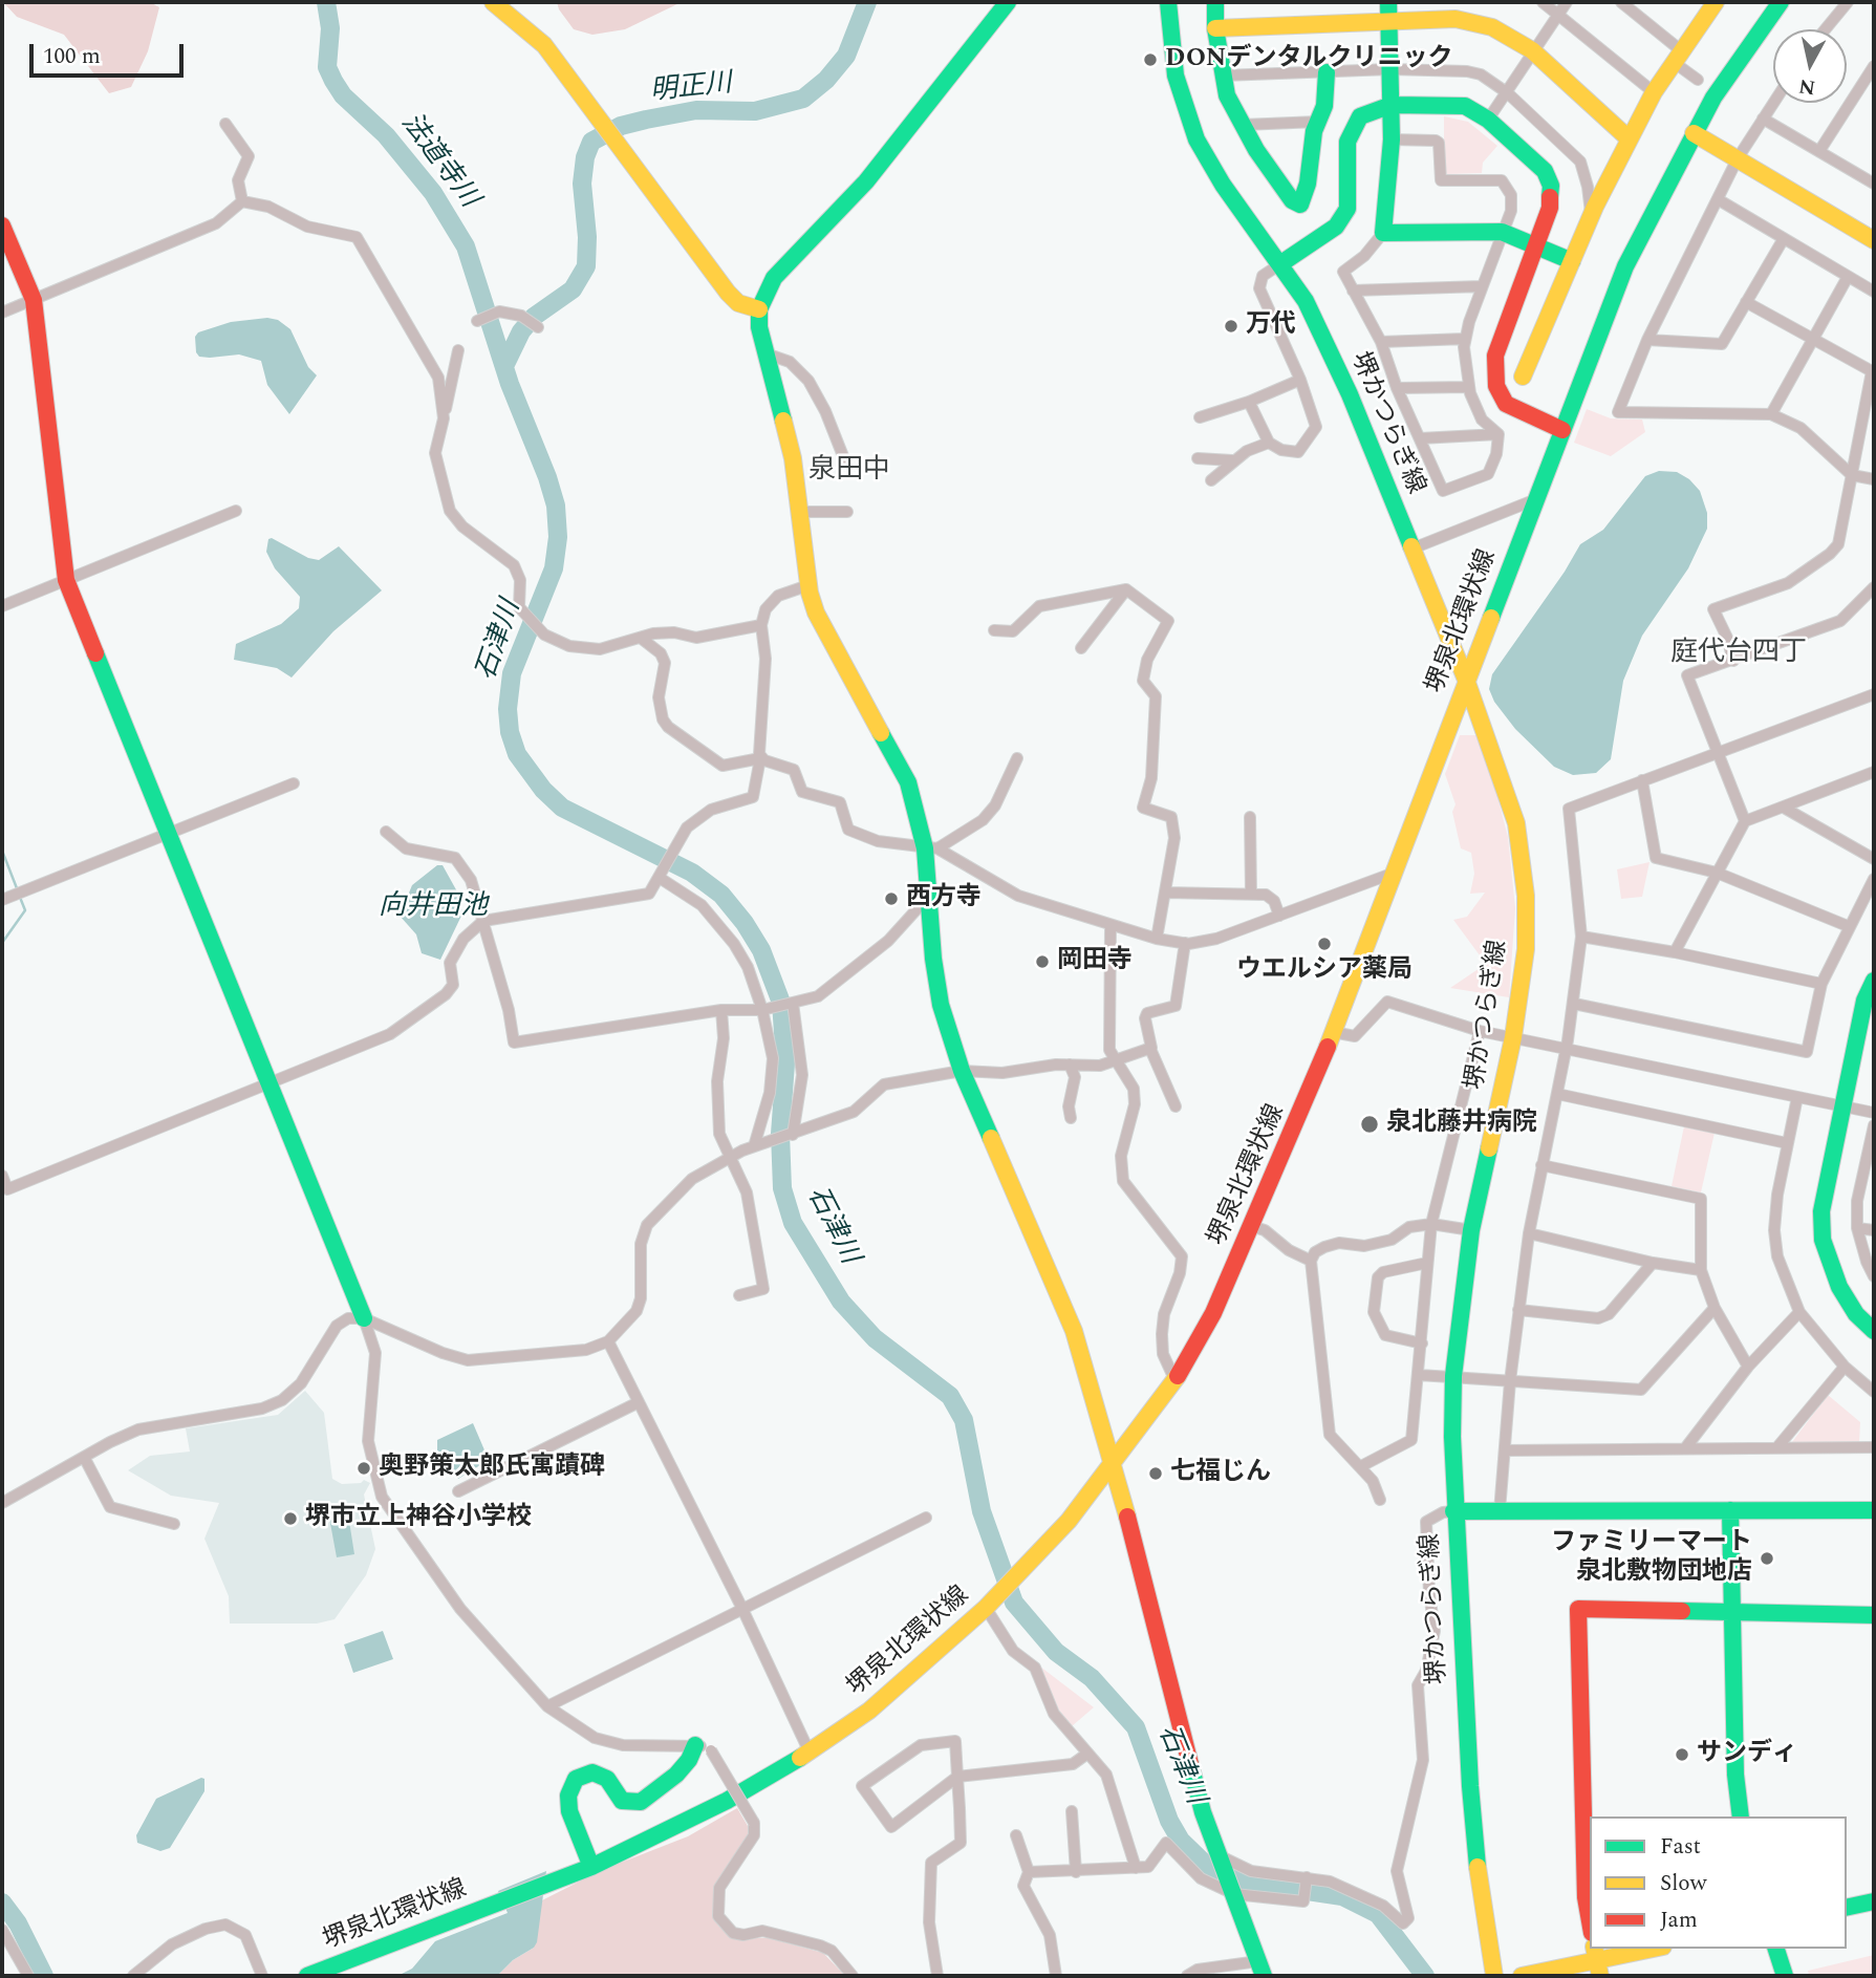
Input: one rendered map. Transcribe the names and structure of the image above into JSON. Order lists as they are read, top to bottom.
{
  "streets": {
    "street": ["堺かつらぎ線", "堺泉北環状線"]
  },
  "crossings": [
    ["堺かつらぎ線", "堺泉北環状線"]
  ],
  "districts": ["泉田中", "庭代台四丁"],
  "water": [
    "明正川",
    "法道寺川",
    "石津川",
    "向井田池"
  ],
  "places": [
    "DONデンタルクリニック",
    "万代",
    "西方寺",
    "ウエルシア薬局",
    "岡田寺",
    "泉北藤井病院",
    "奥野策太郎氏寓蹟碑",
    "七福じん",
    "堺市立上神谷小学校",
    "ファミリーマート 泉北敷物団地店",
    "サンディ"
  ],
  "legend": ["Fast", "Slow", "Jam"],
  "scale_bar": "100 m",
  "north": "bottom"
}
